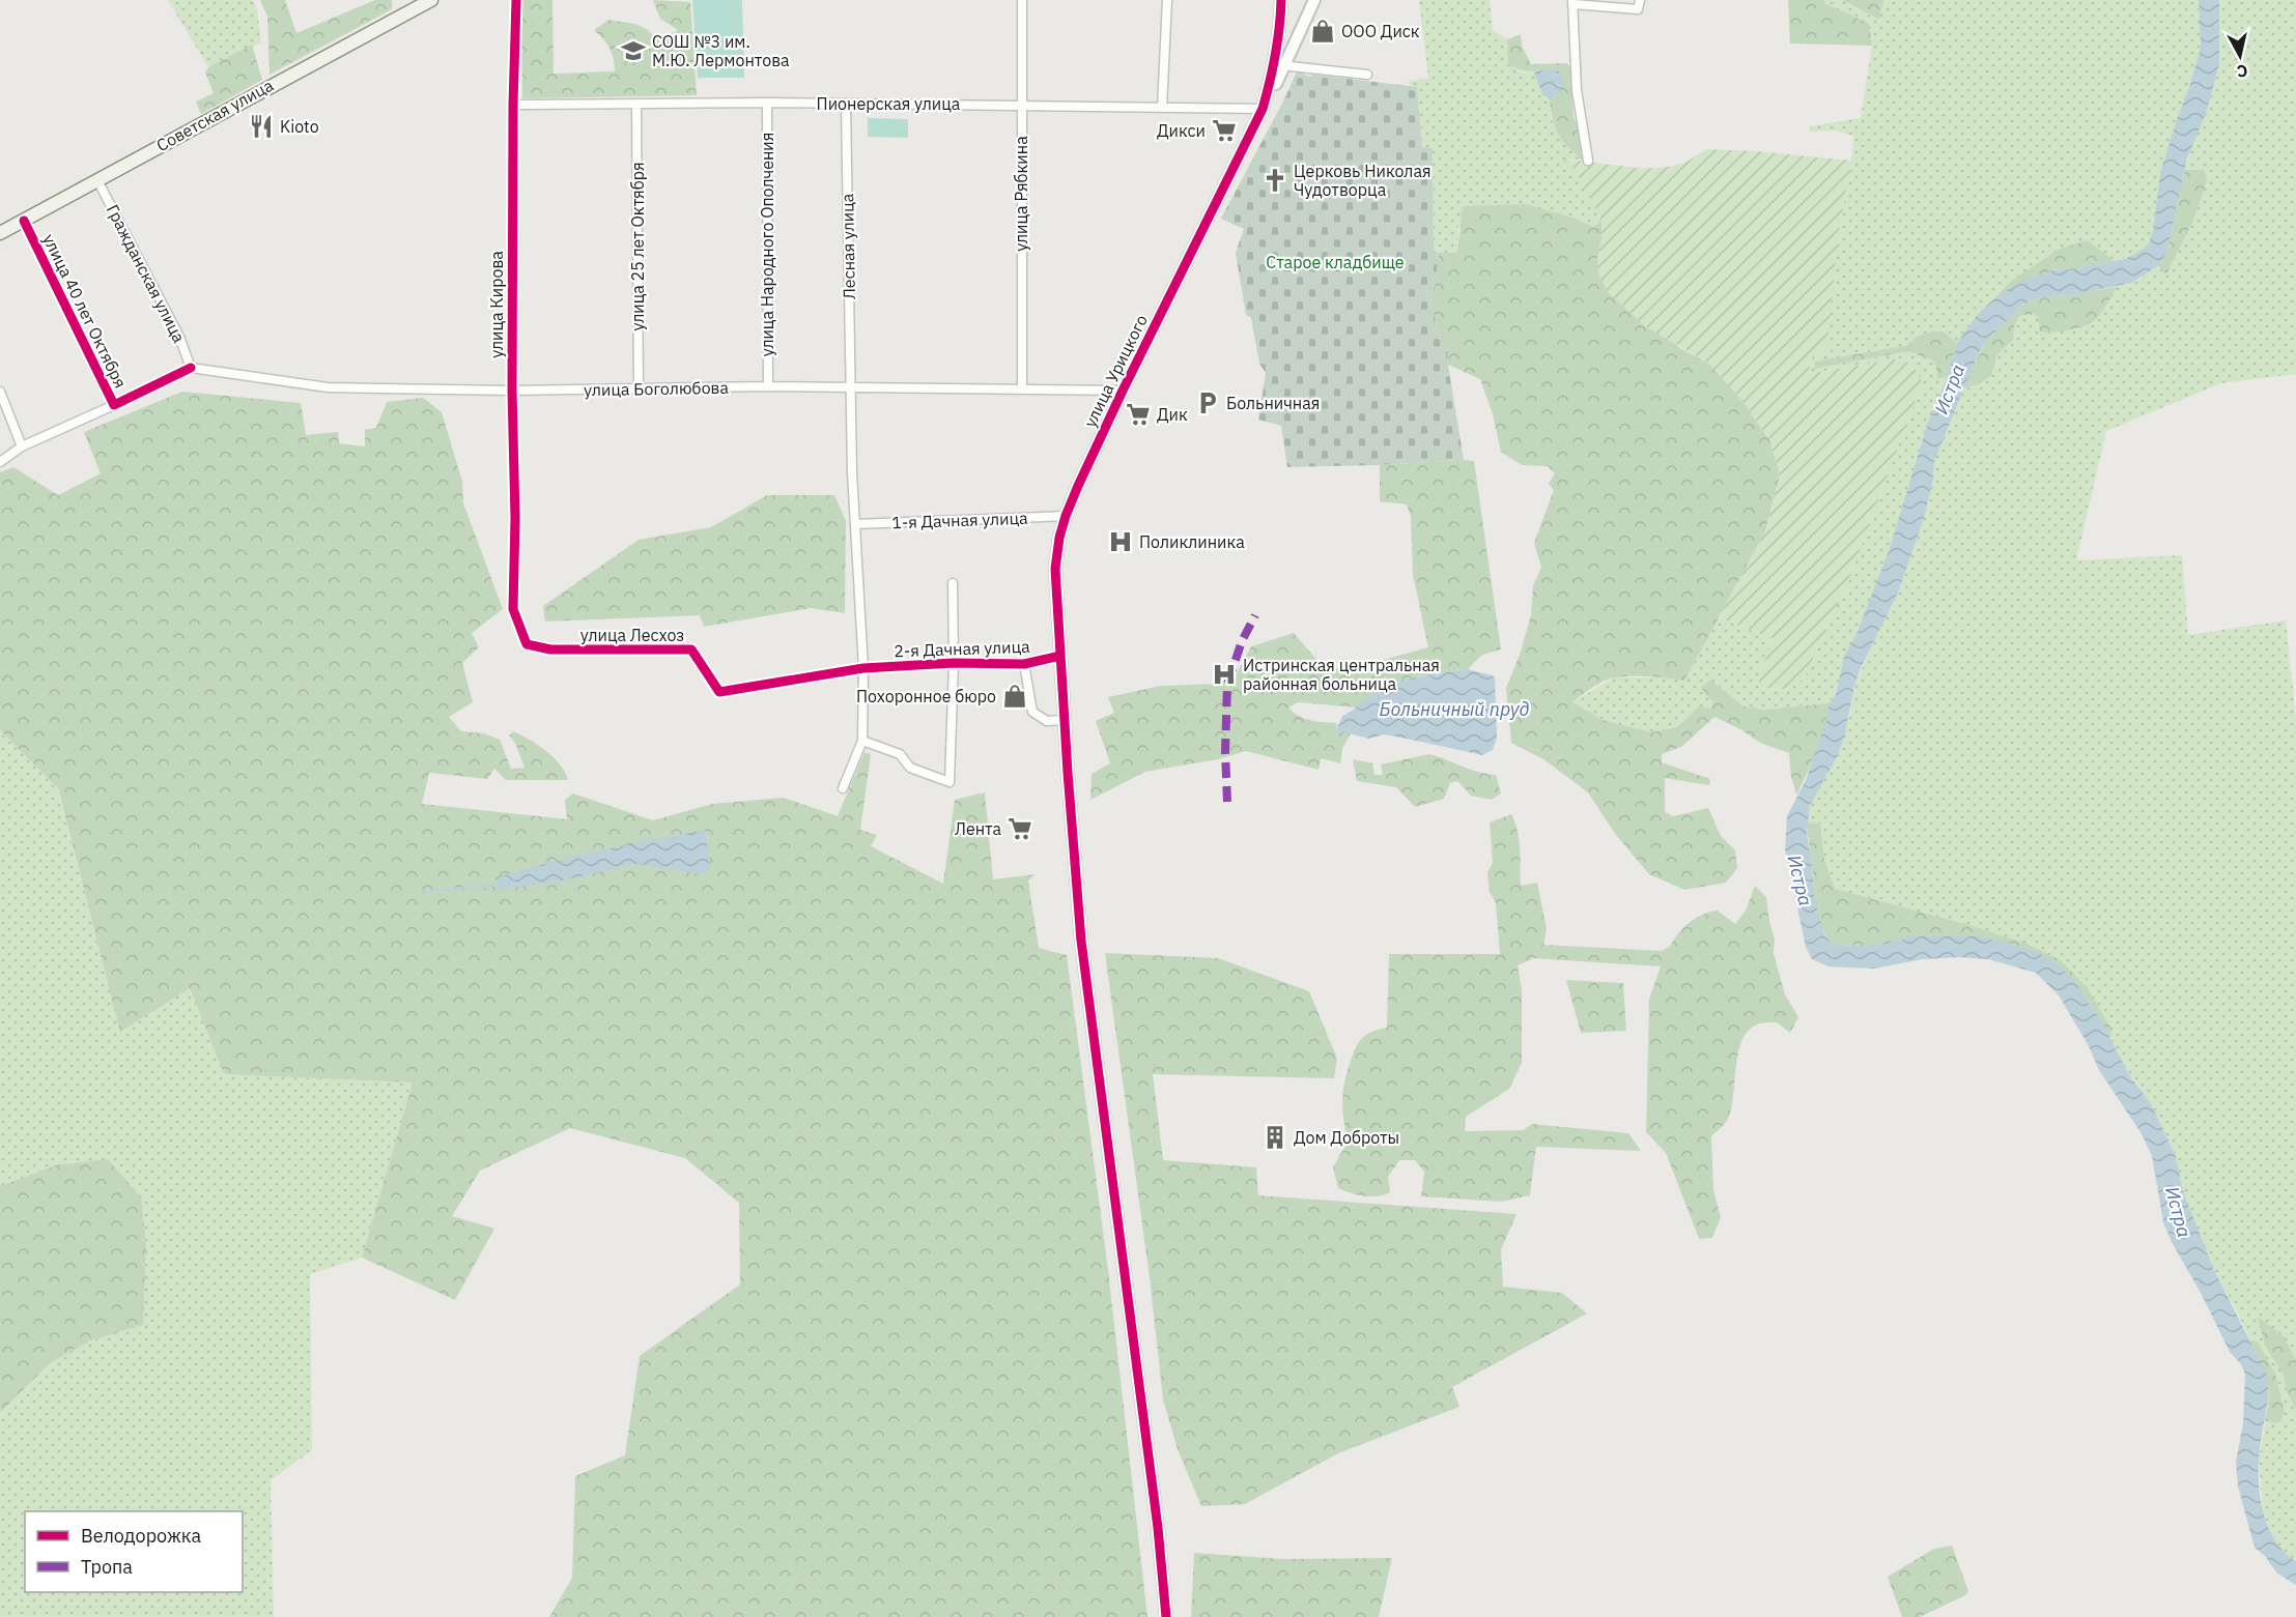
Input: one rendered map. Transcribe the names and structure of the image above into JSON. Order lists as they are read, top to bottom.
{
  "streets": {
    "main road": ["Советская улица"],
    "street": [
      "Пионерская улица",
      "улица Рябкина",
      "улица Народного Ополчения",
      "улица 25 лет Октября",
      "Лесная улица",
      "Гражданская улица",
      "улица Кирова",
      "улица 40 лет Октября",
      "улица Урицкого",
      "улица Боголюбова",
      "1-я Дачная улица",
      "улица Лесхоз",
      "2-я Дачная улица"
    ]
  },
  "crossings": [
    ["Пионерская улица", "улица Рябкина"],
    ["Пионерская улица", "улица Народного Ополчения"],
    ["Пионерская улица", "улица 25 лет Октября"],
    ["Пионерская улица", "Лесная улица"],
    ["Пионерская улица", "улица Кирова"],
    ["Пионерская улица", "улица Урицкого"],
    ["Советская улица", "Гражданская улица"],
    ["Советская улица", "улица 40 лет Октября"],
    ["улица Рябкина", "улица Боголюбова"],
    ["улица Народного Ополчения", "улица Боголюбова"],
    ["улица 25 лет Октября", "улица Боголюбова"],
    ["Лесная улица", "улица Боголюбова"],
    ["Лесная улица", "1-я Дачная улица"],
    ["Лесная улица", "улица Лесхоз"],
    ["Лесная улица", "2-я Дачная улица"],
    ["Гражданская улица", "улица 40 лет Октября"],
    ["Гражданская улица", "улица Боголюбова"],
    ["улица Кирова", "улица Боголюбова"],
    ["улица Кирова", "улица Лесхоз"],
    ["улица 40 лет Октября", "улица Боголюбова"],
    ["улица Урицкого", "улица Боголюбова"],
    ["улица Урицкого", "1-я Дачная улица"],
    ["улица Урицкого", "2-я Дачная улица"],
    ["улица Лесхоз", "2-я Дачная улица"]
  ],
  "water": ["Истра", "Больничный пруд"],
  "parks": ["Старое кладбище"],
  "places": {
    "shop": ["ООО Диск", "Похоронное бюро"],
    "school or university": ["СОШ №3 им. М.Ю. Лермонтова"],
    "restaurant": ["Kioto"],
    "supermarket": ["Дикси", "Дик", "Лента"],
    "church": ["Церковь Николая Чудотворца"],
    "parking": ["Больничная"],
    "hospital": ["Поликлиника", "Истринская центральная районная больница"],
    "building": ["Дом Доброты"]
  },
  "legend": ["Велодорожка", "Тропа"],
  "north": "bottom"
}
